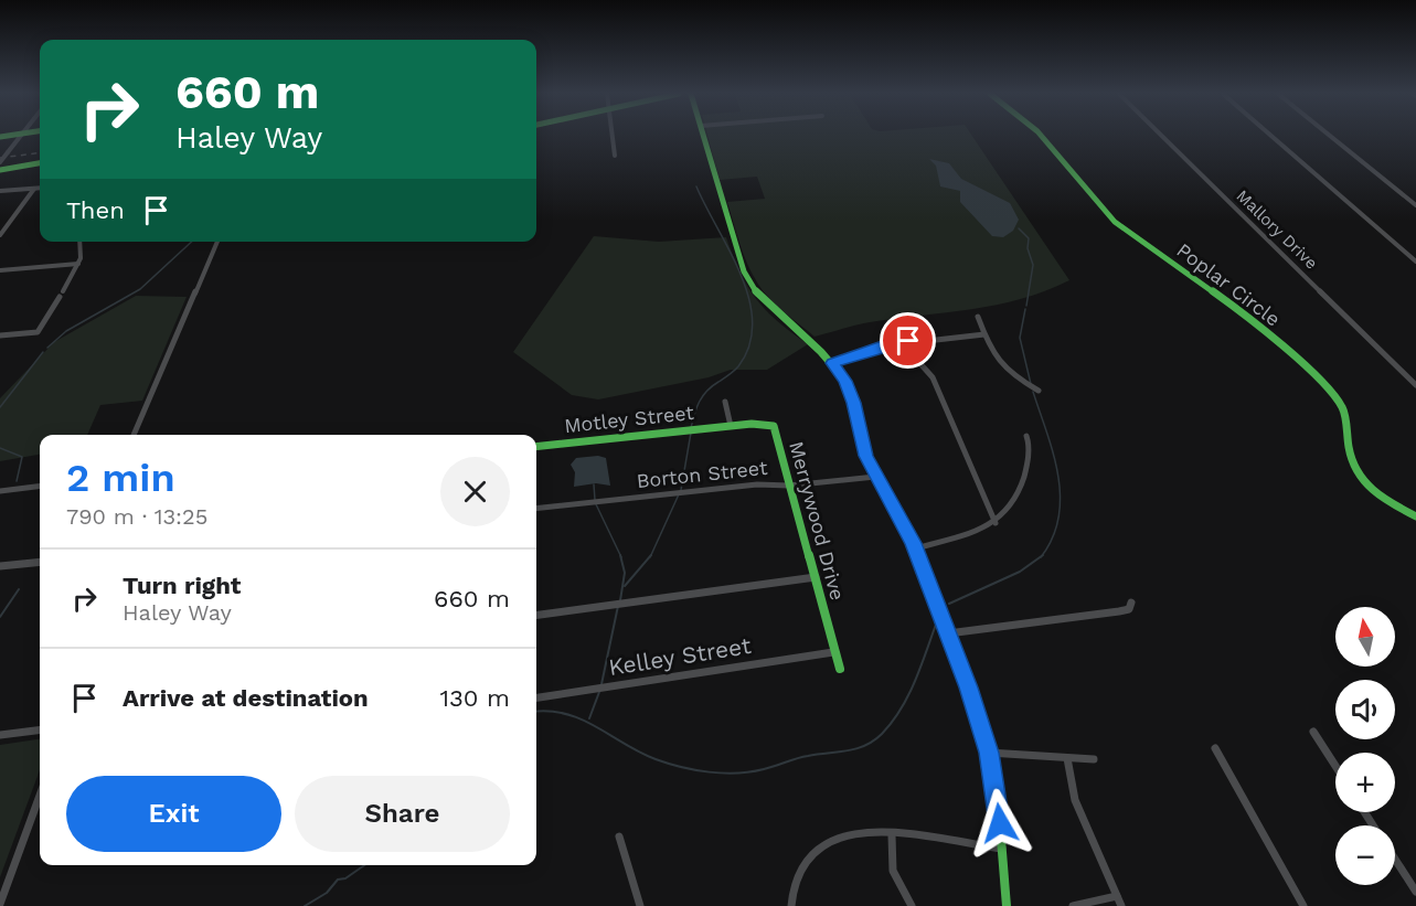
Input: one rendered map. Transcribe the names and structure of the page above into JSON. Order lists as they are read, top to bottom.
{
  "streets": {
    "main road": ["Poplar Circle", "Motley Street", "Merrywood Drive"],
    "street": ["Mallory Drive", "Borton Street", "Kelley Street"]
  },
  "crossings": [
    ["Motley Street", "Merrywood Drive"],
    ["Borton Street", "Merrywood Drive"],
    ["Merrywood Drive", "Kelley Street"]
  ],
  "north": "top",
  "page": {
    "turn": ["660 m", "Haley Way"],
    "then": "Then",
    "heading": ["2 min", "790 m · 13:25"],
    "list": [
      {
        "name": "Turn right",
        "note": "Haley Way",
        "value": "660 m"
      },
      {
        "name": "Arrive at destination",
        "value": "130 m"
      }
    ],
    "map_buttons": ["+", "−"],
    "buttons": ["Exit", "Share"]
  }
}
